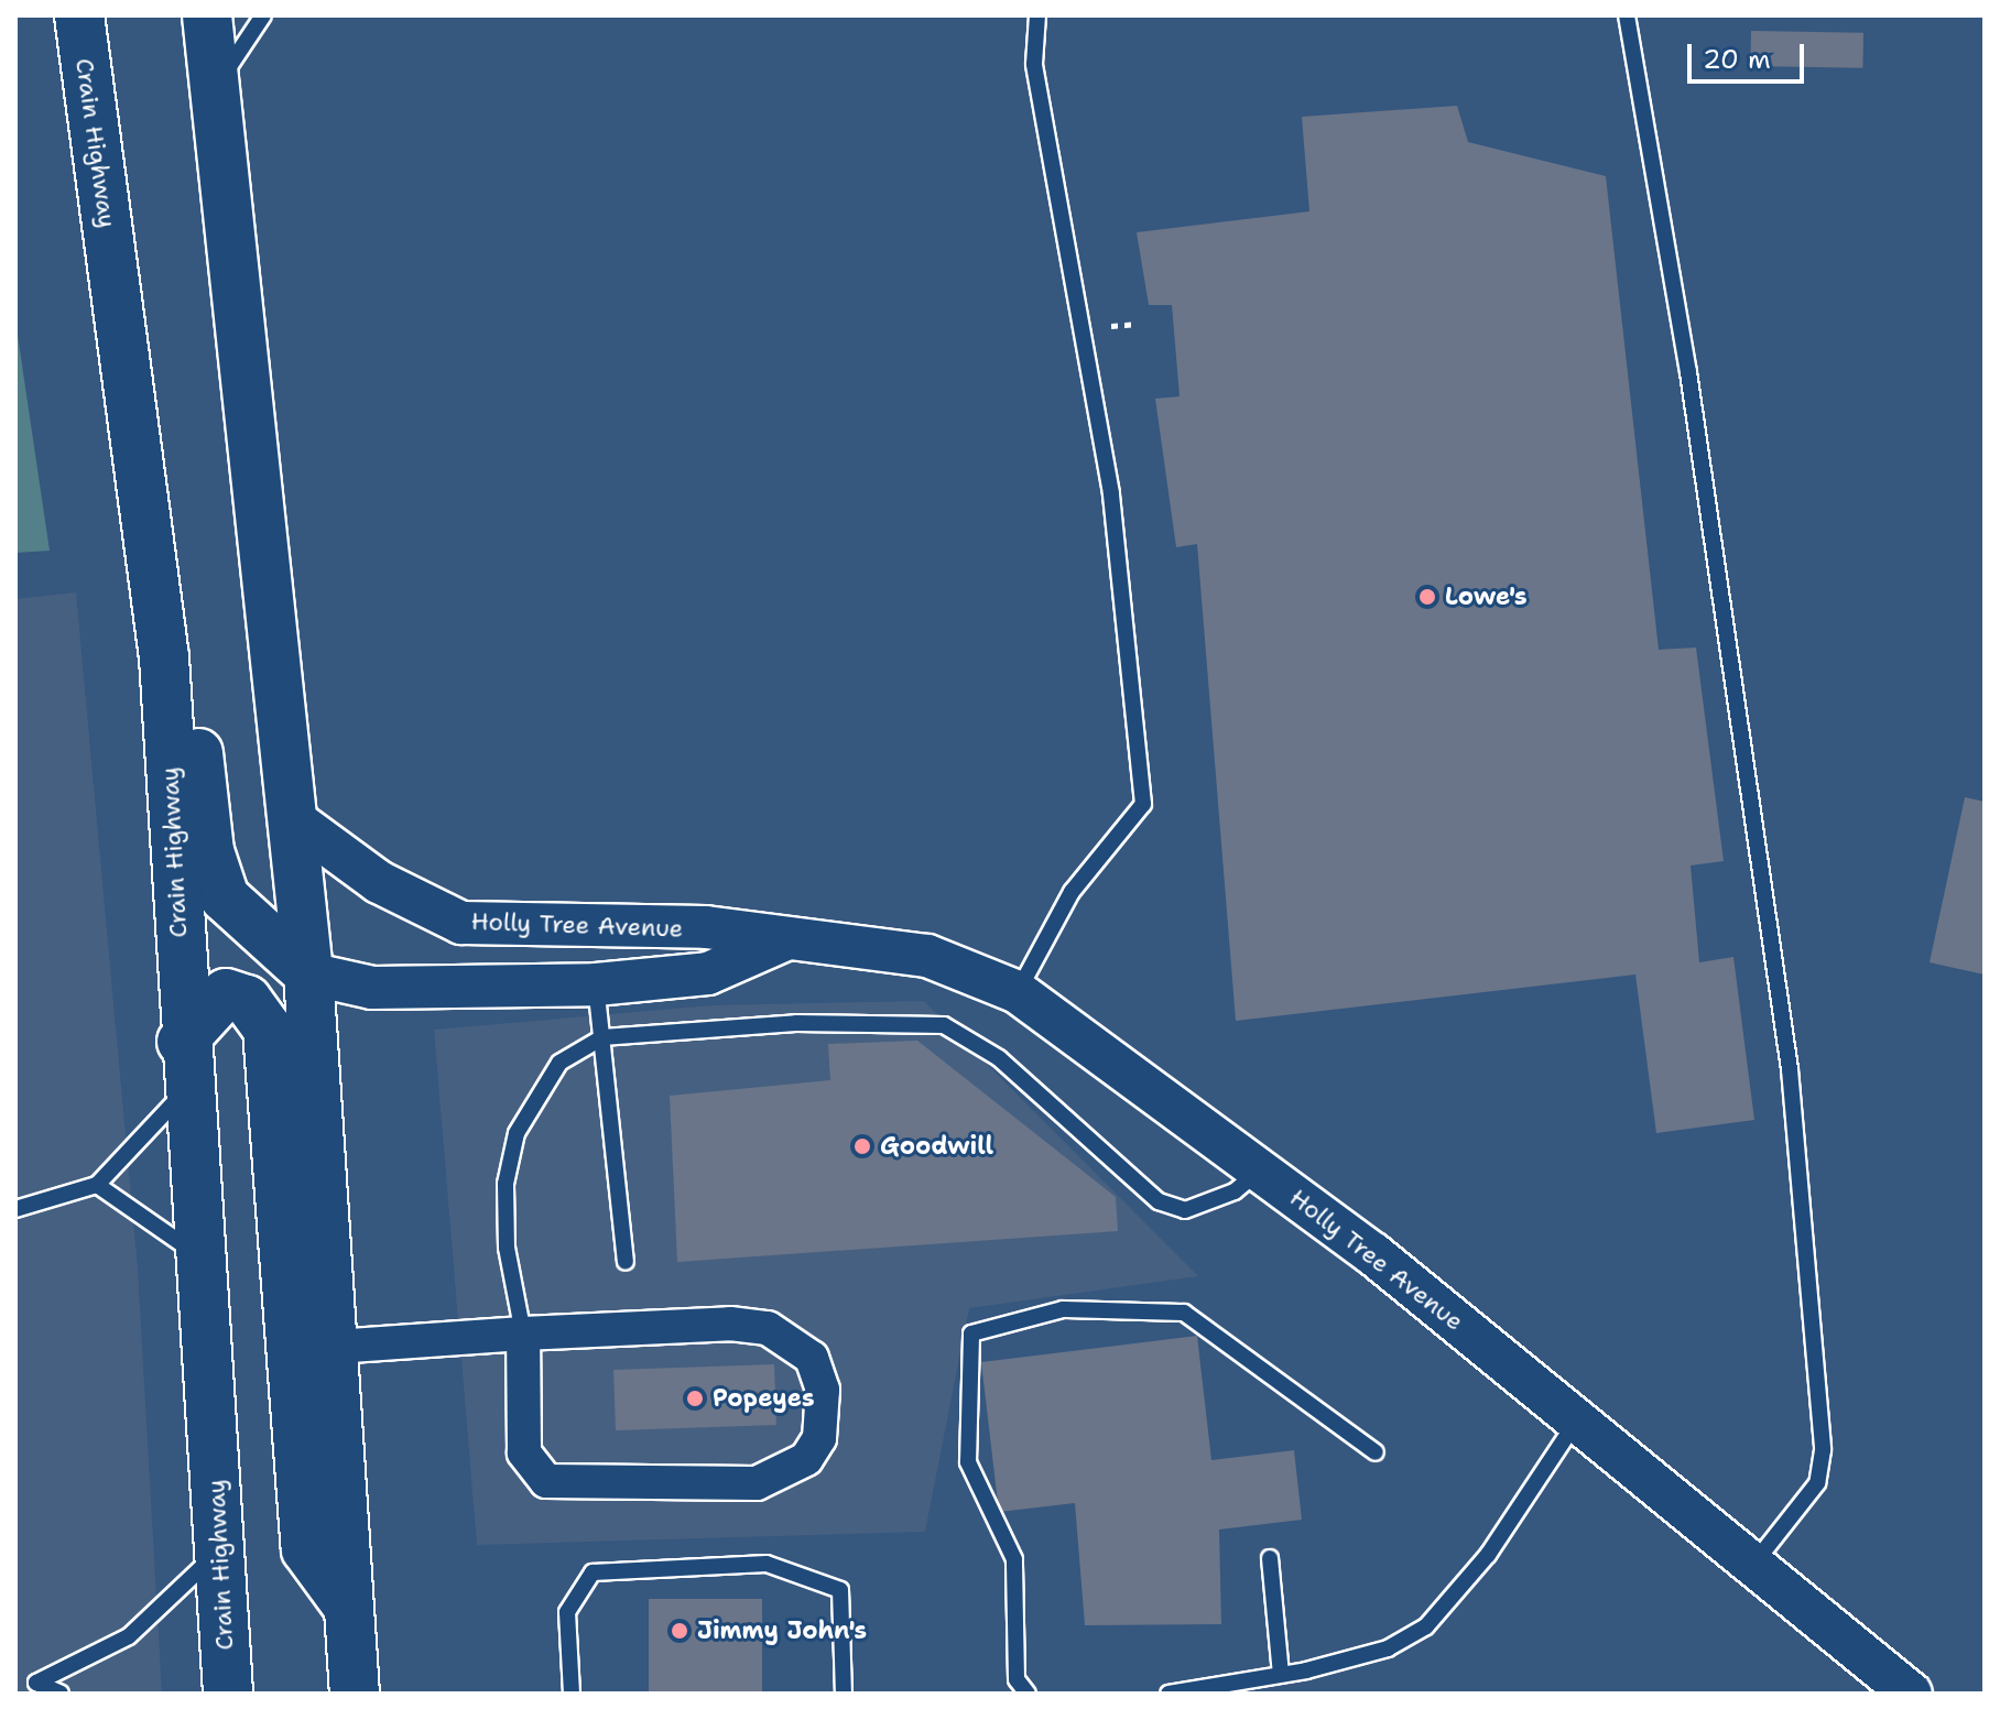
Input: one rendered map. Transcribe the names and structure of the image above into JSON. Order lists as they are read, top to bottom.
{
  "streets": {
    "highway": ["Crain Highway"],
    "street": ["Holly Tree Avenue"]
  },
  "places": [
    "Lowe's",
    "Goodwill",
    "Popeyes",
    "Jimmy John's"
  ],
  "scale_bar": "20 m"
}
